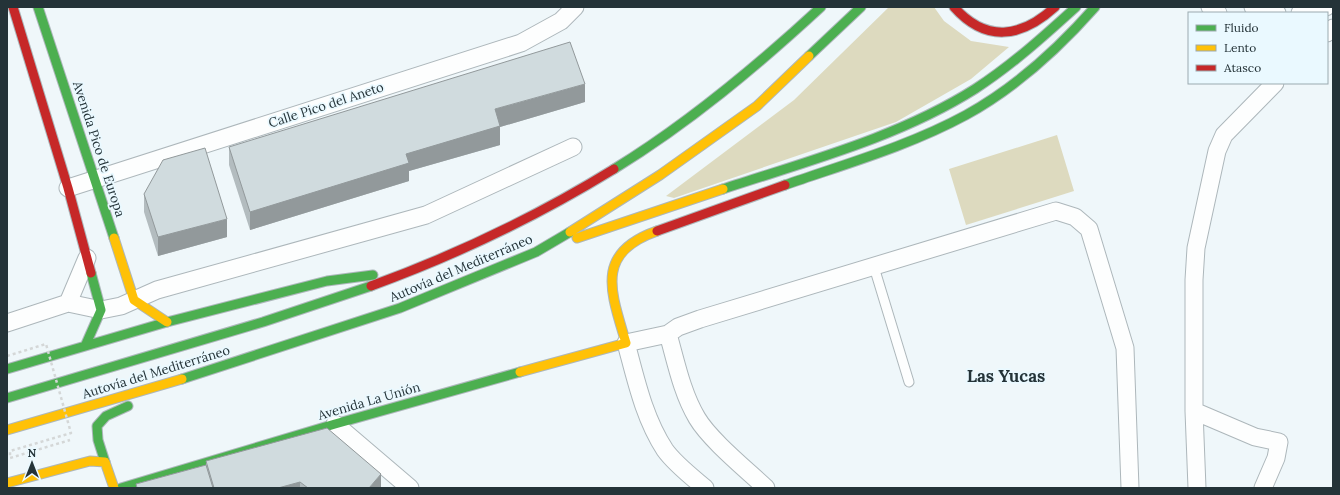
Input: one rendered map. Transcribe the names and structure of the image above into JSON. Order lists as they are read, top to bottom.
{
  "streets": {
    "main road": ["Avenida Pico de Europa", "Autovía del Mediterráneo", "Avenida La Unión"],
    "street": ["Calle Pico del Aneto"]
  },
  "crossings": [
    ["Calle Pico del Aneto", "Avenida Pico de Europa"]
  ],
  "districts": ["Las Yucas"],
  "legend": ["Fluido", "Lento", "Atasco"],
  "north": "top"
}
